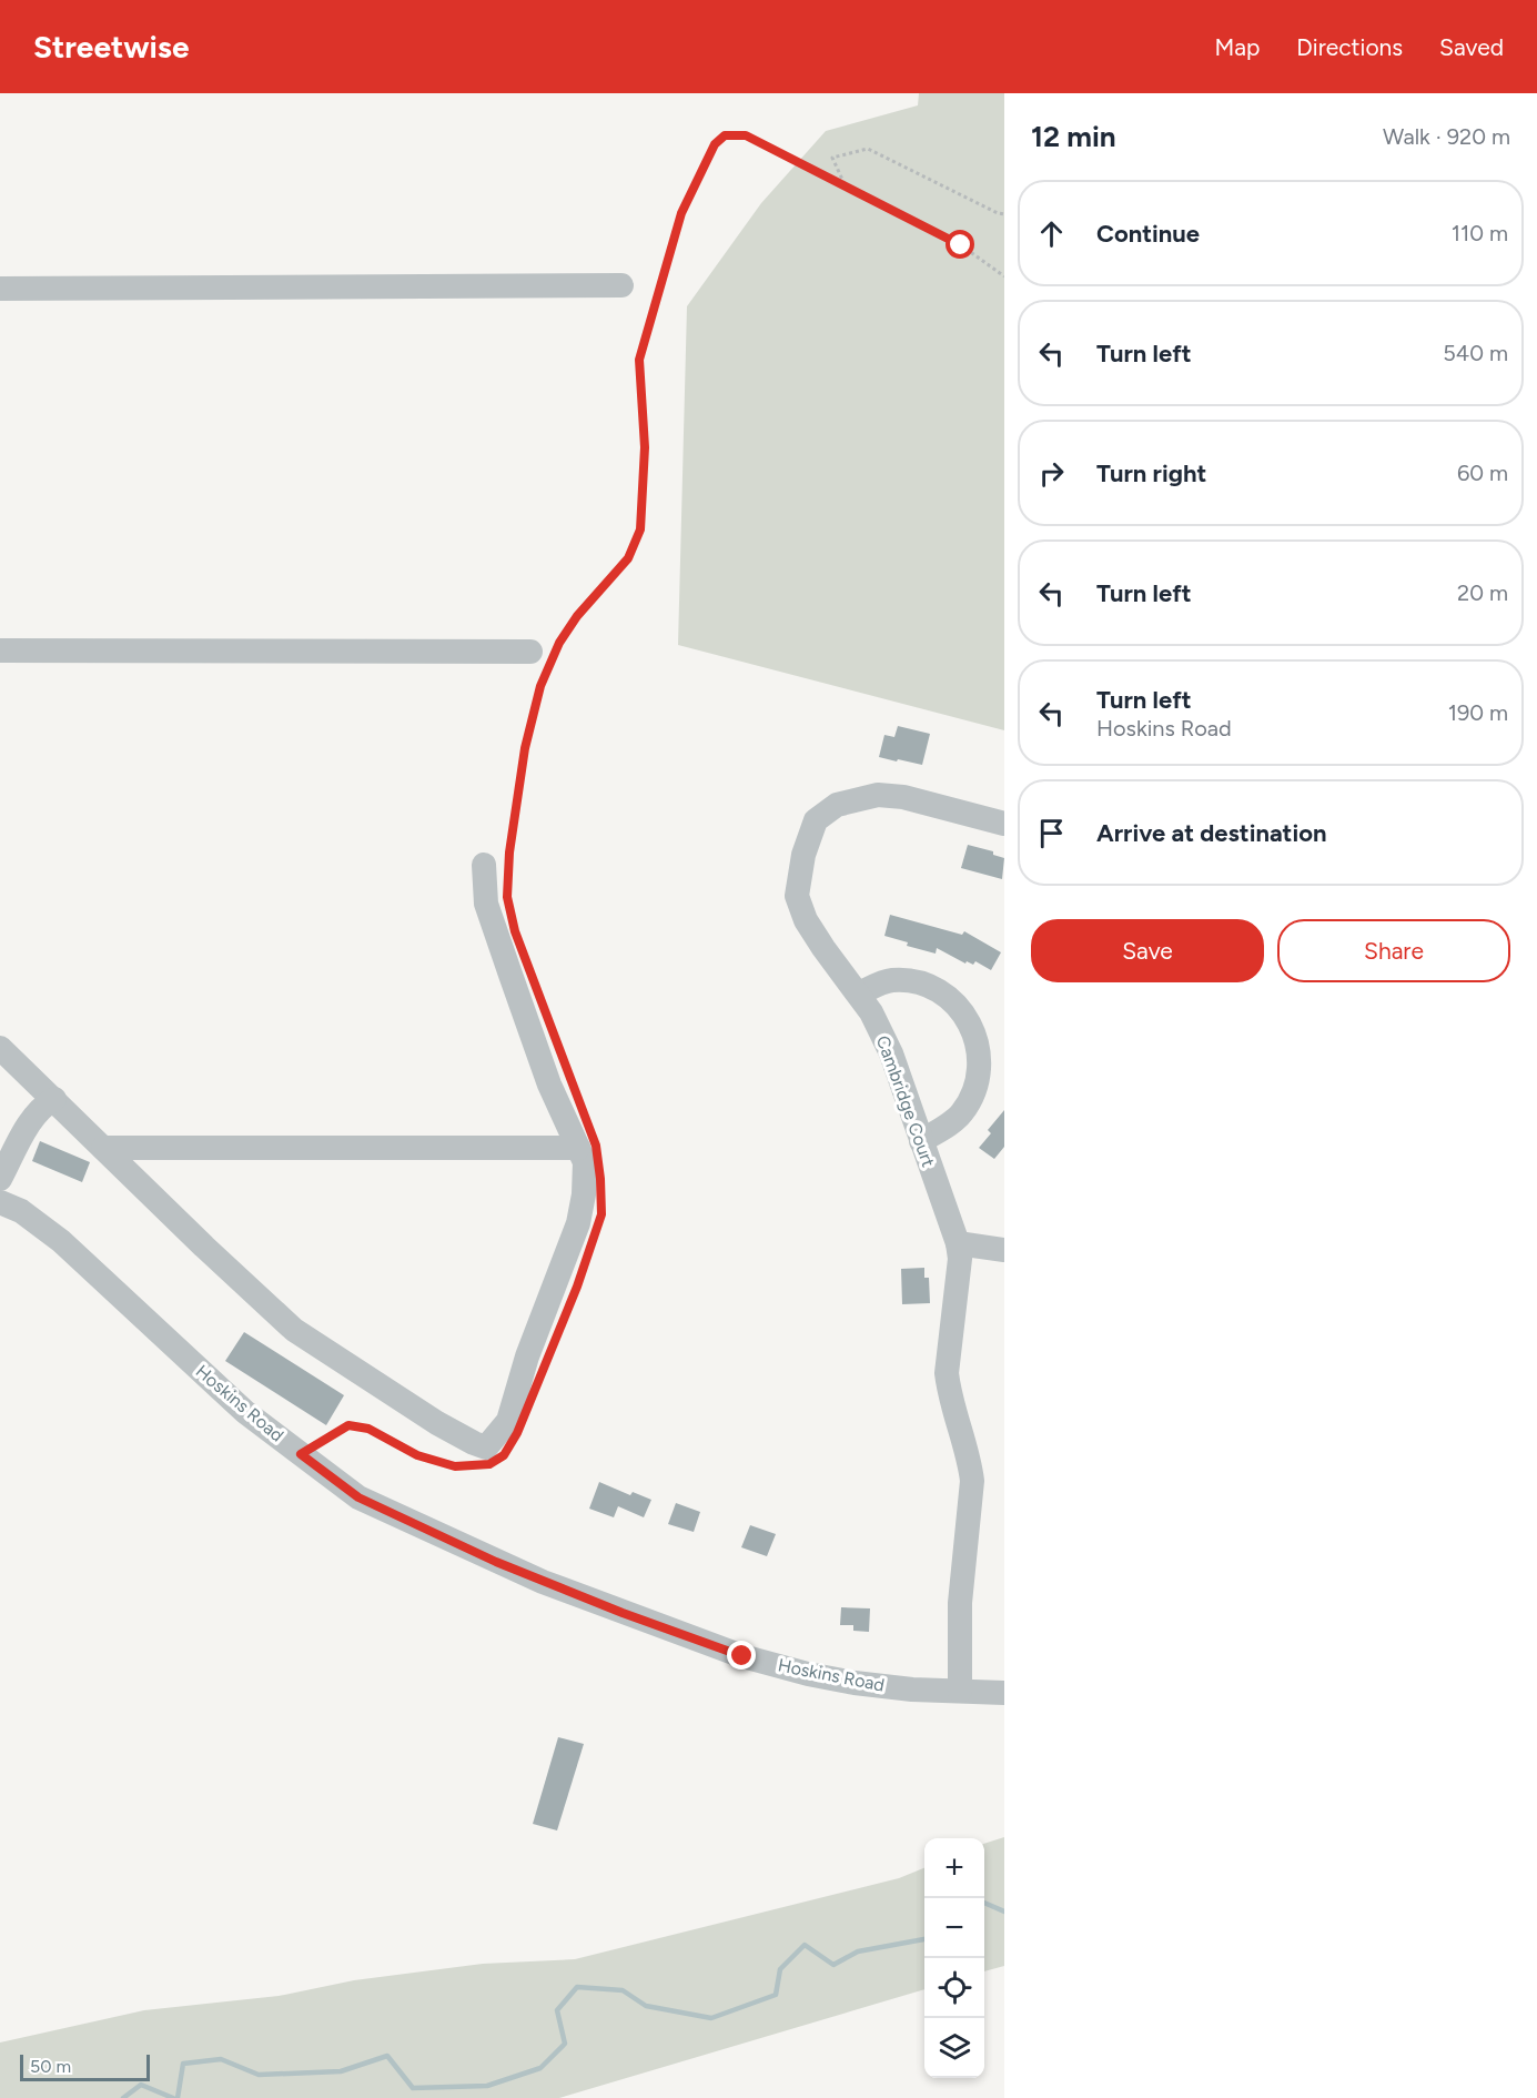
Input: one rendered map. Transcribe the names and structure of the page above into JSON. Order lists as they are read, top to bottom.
{
  "streets": {
    "street": ["Cambridge Court", "Hoskins Road"]
  },
  "crossings": [
    ["Cambridge Court", "Hoskins Road"]
  ],
  "scale_bar": "50 m",
  "page": {
    "header": "Streetwise",
    "nav": ["Map", "Directions", "Saved"],
    "heading": ["12 min", "Walk · 920 m"],
    "list": [
      ["Continue", "110 m"],
      ["Turn left", "540 m"],
      ["Turn right", "60 m"],
      ["Turn left", "20 m"],
      ["Turn left", "Hoskins Road", "190 m"],
      "Arrive at destination"
    ],
    "buttons": ["Save", "Share"],
    "map_buttons": ["+", "−"],
    "scale": "50 m"
  }
}
